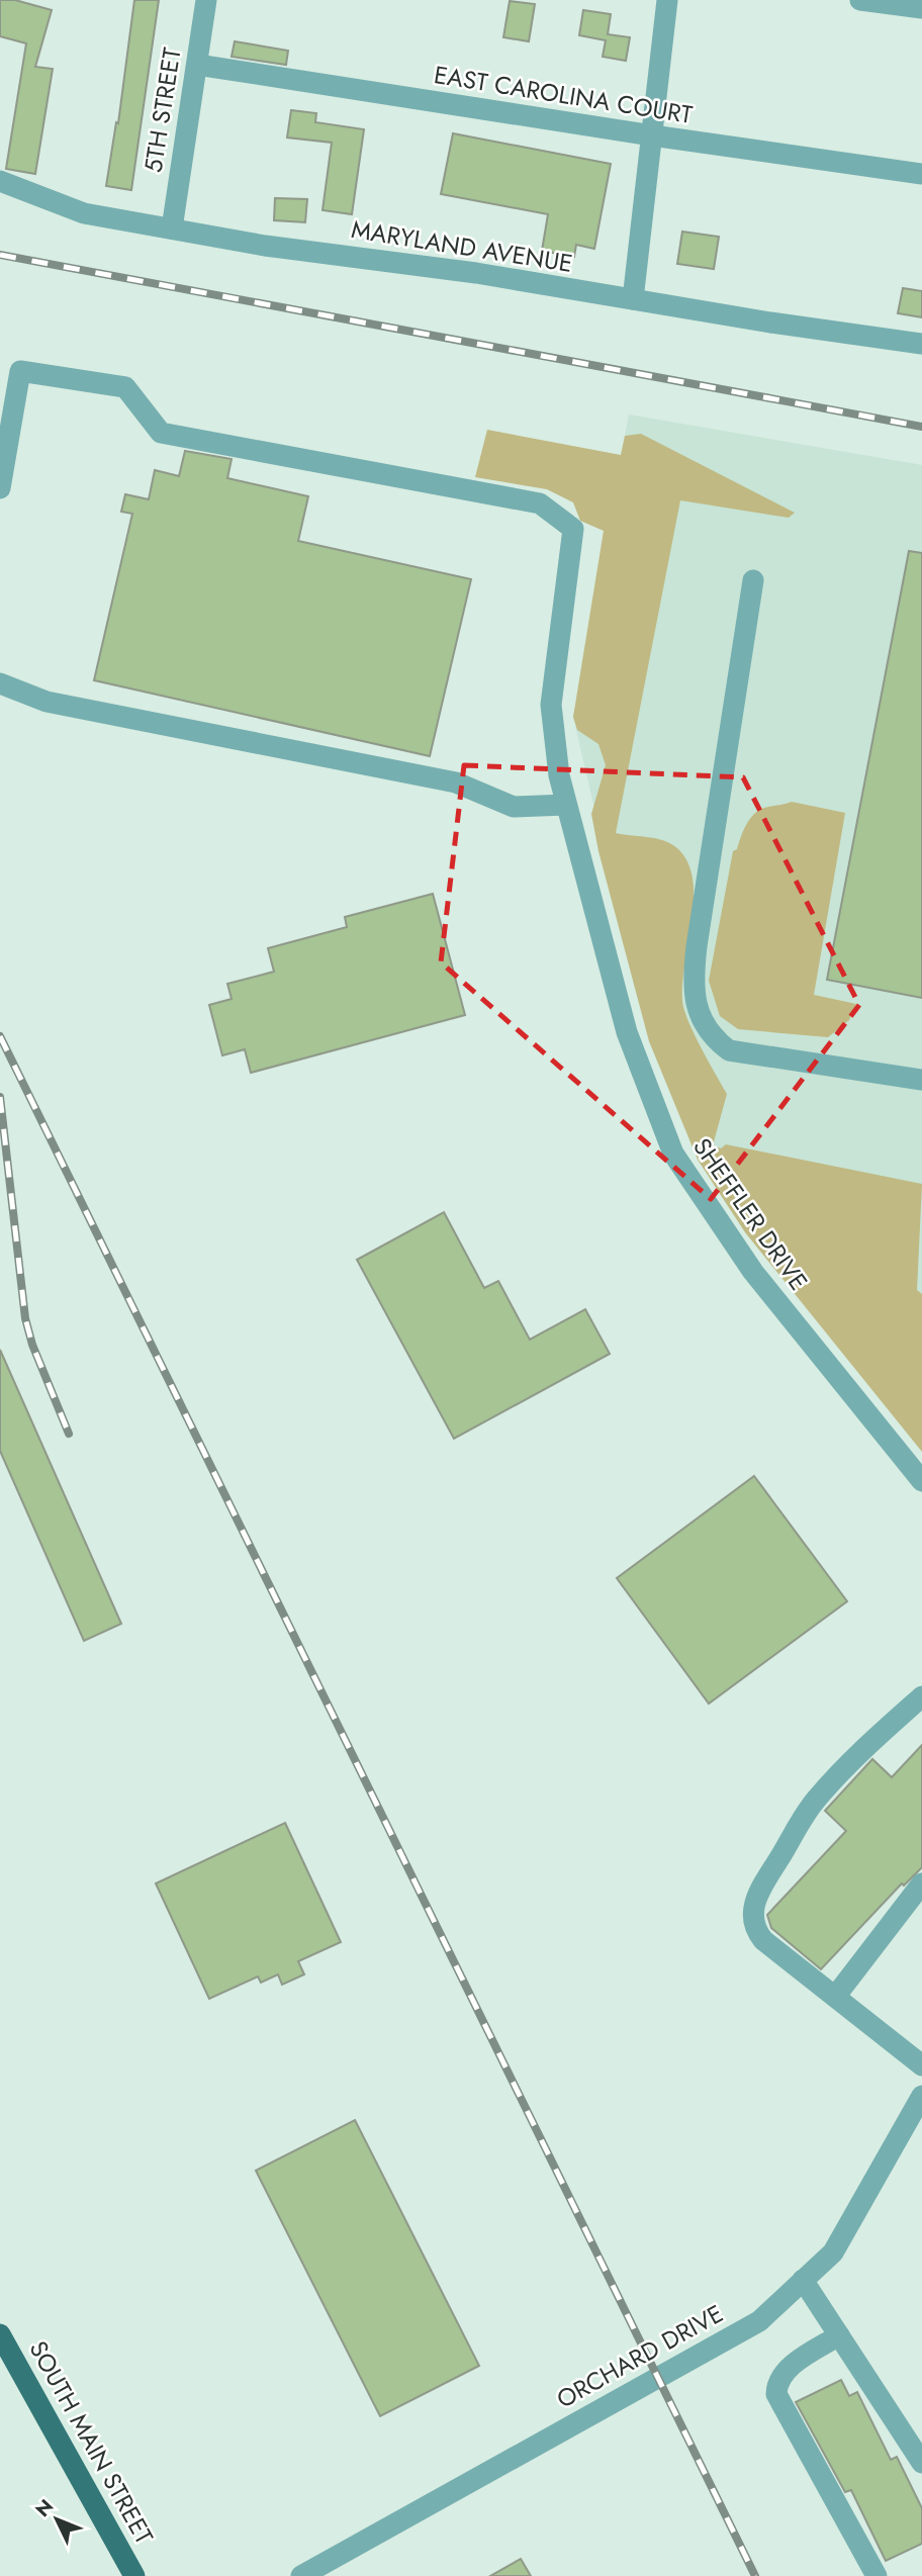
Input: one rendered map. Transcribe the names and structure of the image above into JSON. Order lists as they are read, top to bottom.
{
  "streets": {
    "main road": ["SOUTH MAIN STREET"],
    "street": [
      "EAST CAROLINA COURT",
      "5TH STREET",
      "MARYLAND AVENUE",
      "SHEFFLER DRIVE",
      "ORCHARD DRIVE"
    ]
  },
  "crossings": [
    ["EAST CAROLINA COURT", "5TH STREET"],
    ["5TH STREET", "MARYLAND AVENUE"]
  ],
  "north": "top left"
}
